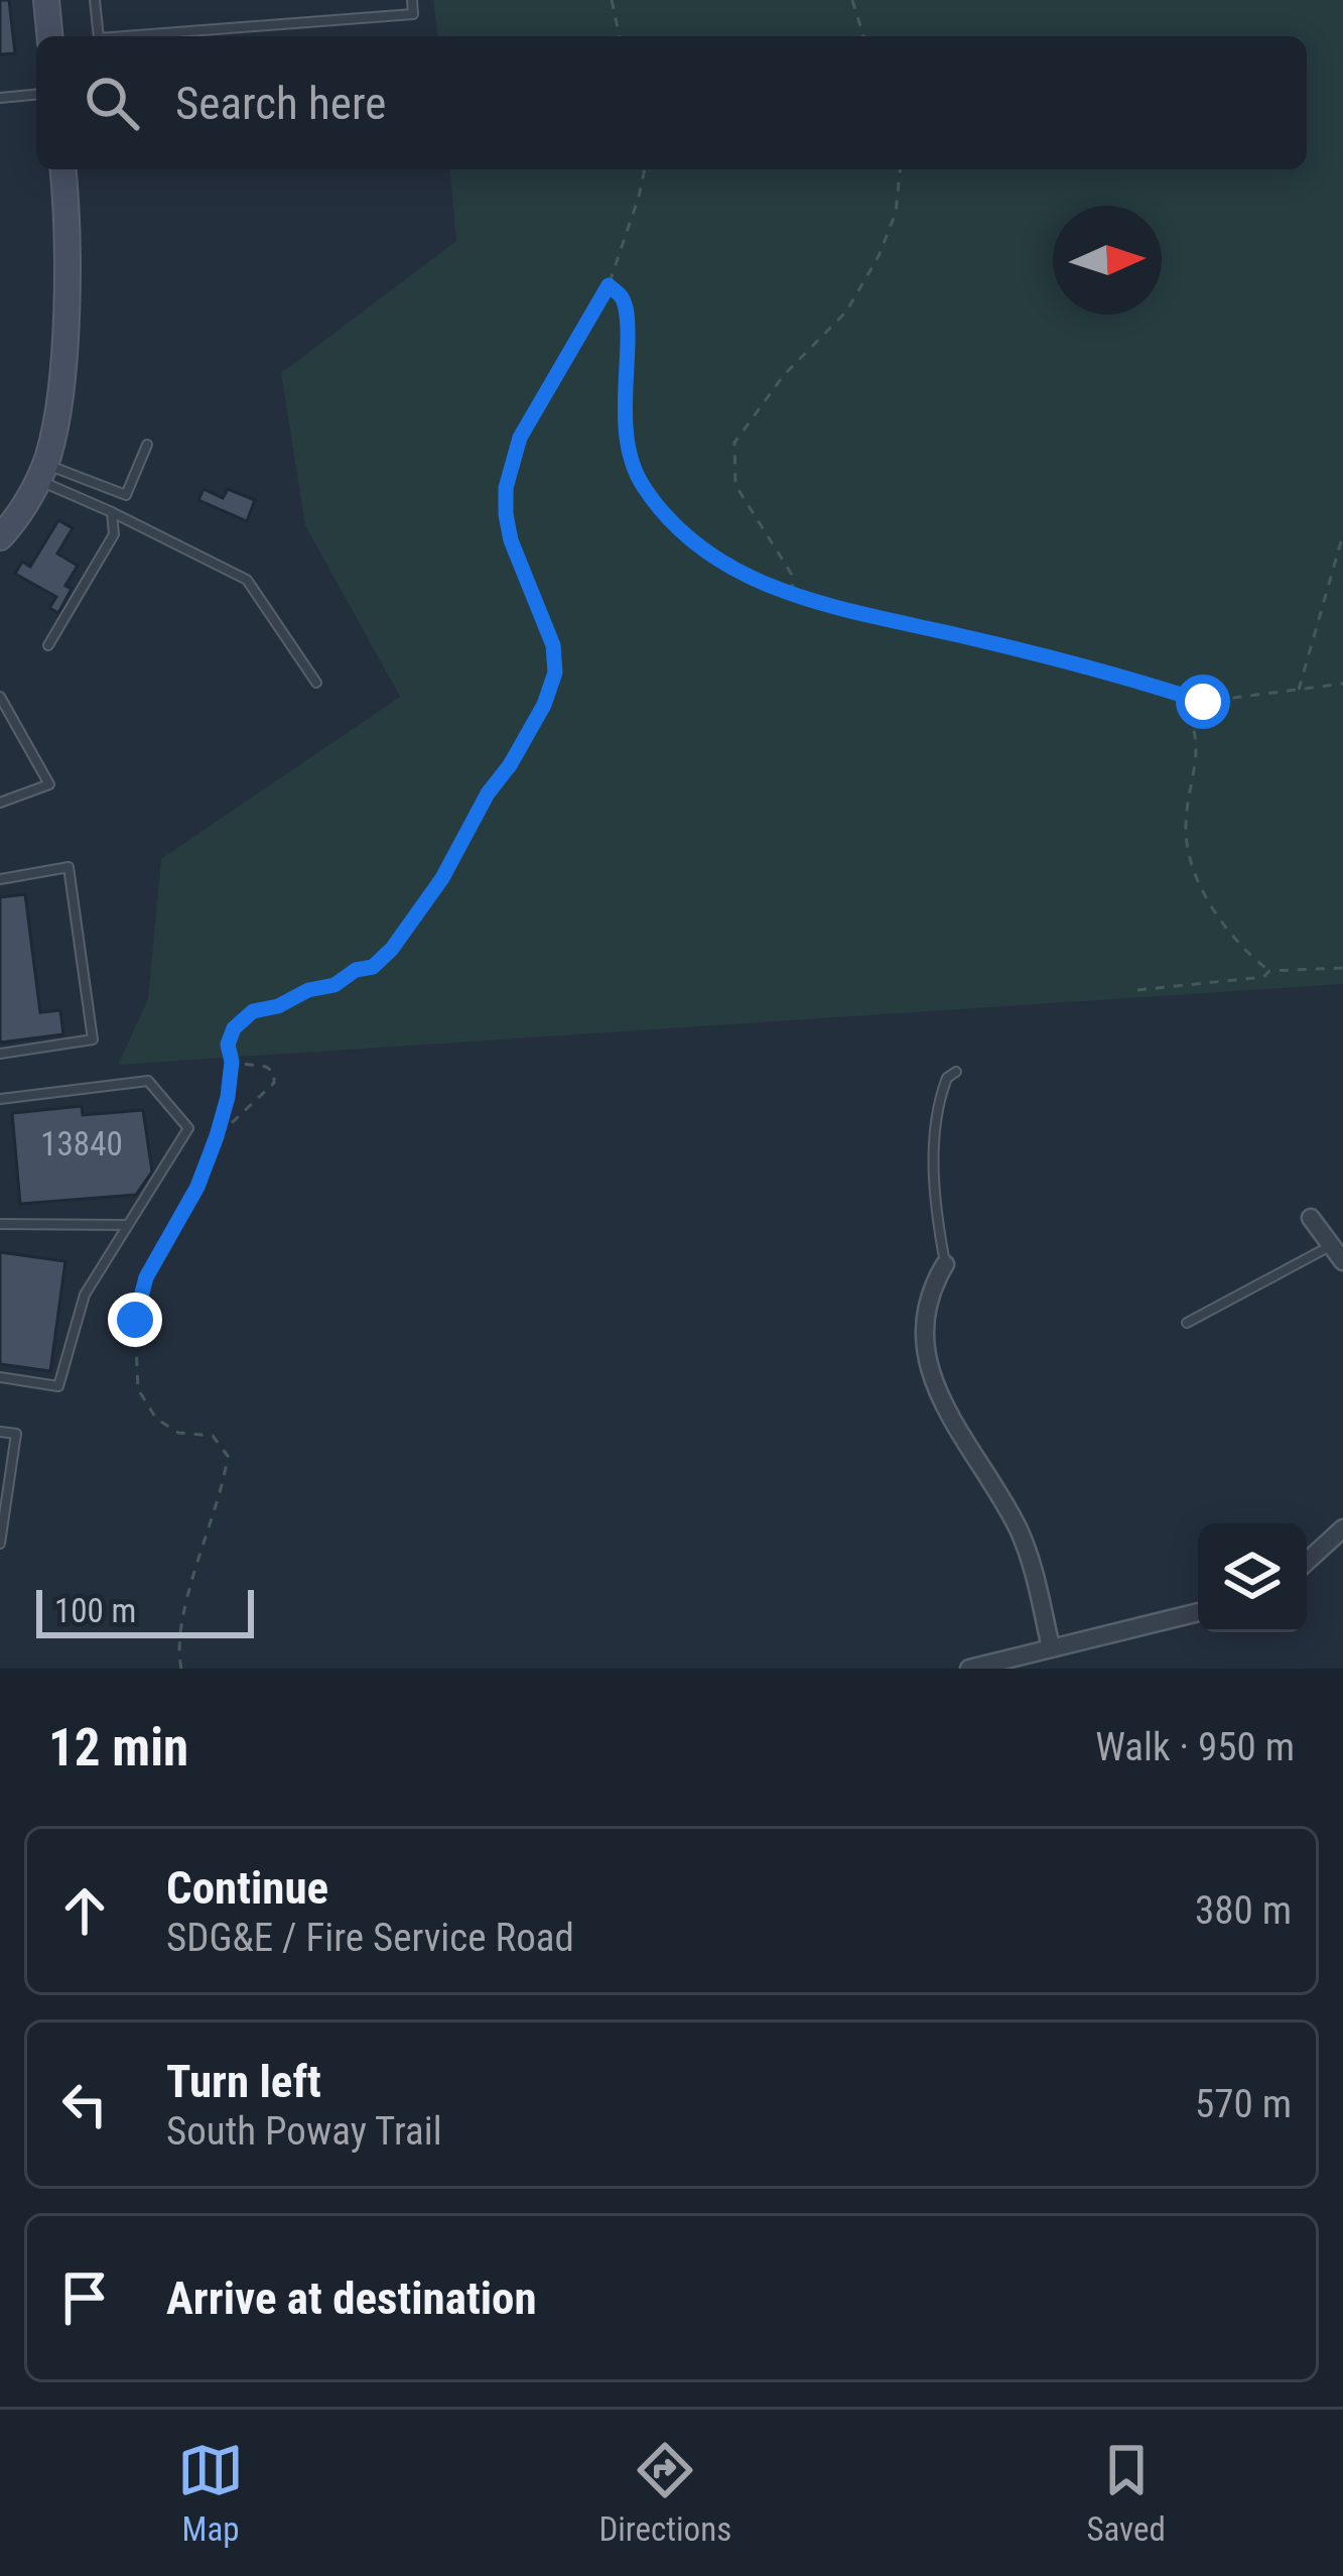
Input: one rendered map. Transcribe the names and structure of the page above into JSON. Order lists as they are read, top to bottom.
{
  "house_numbers": ["13840"],
  "scale_bar": "100 m",
  "north": "right",
  "page": {
    "search": "Search here",
    "scale": "100 m",
    "heading": ["12 min", "Walk · 950 m"],
    "list": [
      ["Continue", "SDG&E / Fire Service Road", "380 m"],
      ["Turn left", "South Poway Trail", "570 m"],
      "Arrive at destination"
    ],
    "nav": ["Map", "Directions", "Saved"]
  }
}
